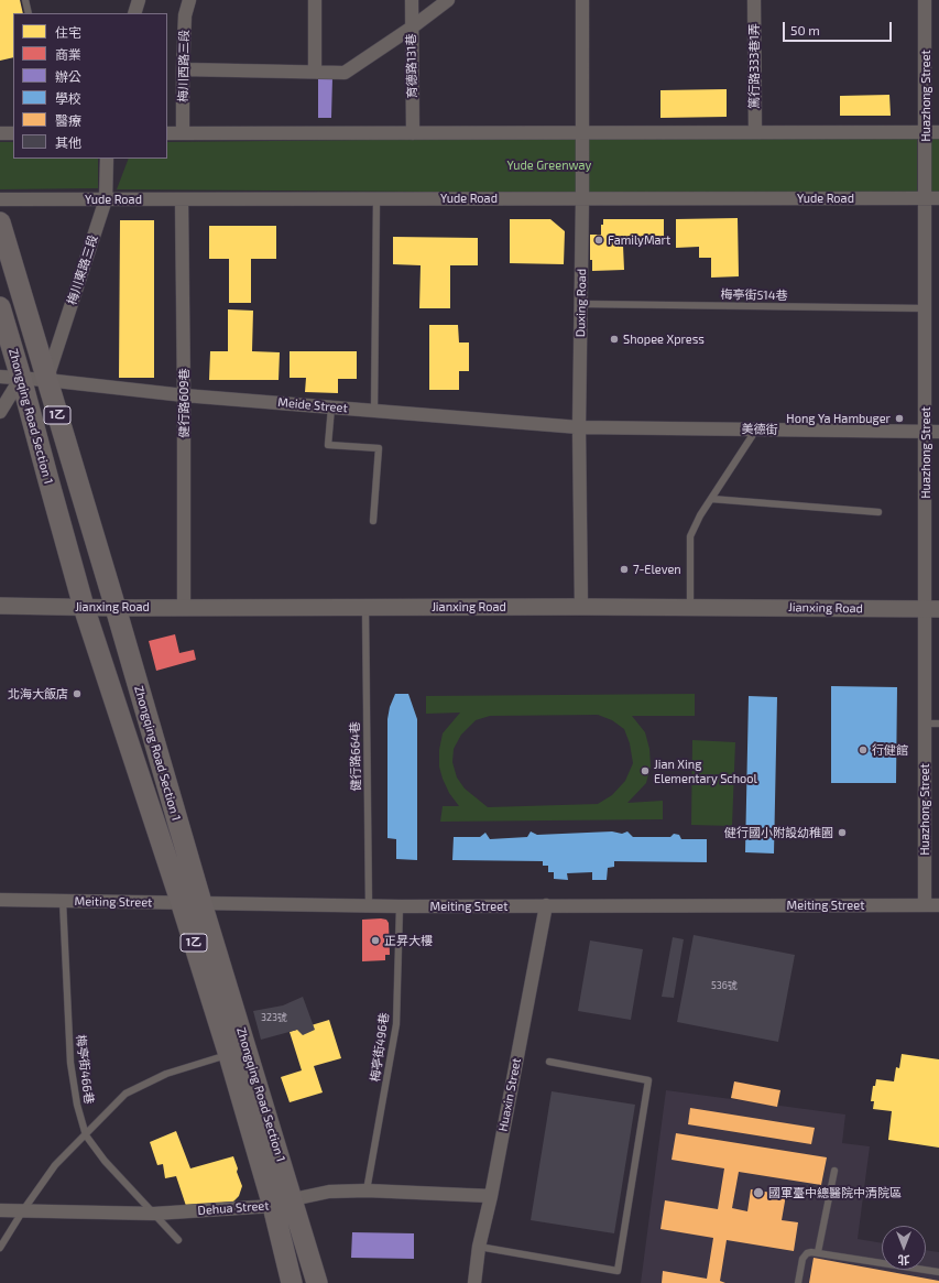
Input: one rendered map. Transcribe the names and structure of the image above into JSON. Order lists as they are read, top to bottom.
{
  "streets": {
    "main road": ["1乙", "Zhongqing Road Section 1"],
    "street": [
      "梅川西路三段",
      "育德路131巷",
      "篤行路333巷1弄",
      "Huazhong Street",
      "Yude Road",
      "梅川東路三段",
      "Duxing Road",
      "健行路609巷",
      "Meide Street",
      "美德街",
      "Jianxing Road",
      "Meiting Street",
      "Huaxin Street",
      "Dehua Street"
    ],
    "lane": [
      "梅亭街514巷",
      "健行路664巷",
      "梅亭街496巷",
      "梅亭街466巷"
    ]
  },
  "crossings": [
    ["Huazhong Street", "Yude Road"],
    ["Huazhong Street", "梅亭街514巷"],
    ["Huazhong Street", "美德街"],
    ["Huazhong Street", "Jianxing Road"],
    ["Huazhong Street", "Meiting Street"],
    ["Yude Road", "梅川東路三段"],
    ["Yude Road", "Duxing Road"],
    ["Yude Road", "健行路609巷"],
    ["梅川東路三段", "Meide Street"],
    ["梅川東路三段", "Zhongqing Road Section 1"],
    ["梅亭街514巷", "Duxing Road"],
    ["Duxing Road", "Meide Street"],
    ["Duxing Road", "美德街"],
    ["Duxing Road", "Jianxing Road"],
    ["健行路609巷", "Meide Street"],
    ["健行路609巷", "Jianxing Road"],
    ["Meide Street", "Zhongqing Road Section 1"],
    ["Meide Street", "美德街"],
    ["Zhongqing Road Section 1", "Jianxing Road"],
    ["Zhongqing Road Section 1", "Meiting Street"],
    ["Zhongqing Road Section 1", "Dehua Street"],
    ["Jianxing Road", "健行路664巷"],
    ["健行路664巷", "Meiting Street"],
    ["Meiting Street", "梅亭街496巷"],
    ["Meiting Street", "梅亭街466巷"],
    ["Meiting Street", "Huaxin Street"],
    ["梅亭街496巷", "Dehua Street"],
    ["梅亭街466巷", "Dehua Street"],
    ["Huaxin Street", "Dehua Street"]
  ],
  "parks": ["Yude Greenway"],
  "places": [
    "FamilyMart",
    "Shopee Xpress",
    "Hong Ya Hambuger",
    "7-Eleven",
    "北海大飯店",
    "行健館",
    "Jian Xing Elementary School",
    "健行國小附設幼稚園",
    "正昇大樓",
    "國軍臺中總醫院中清院區"
  ],
  "house_numbers": ["536號", "323號"],
  "legend": [
    "住宅",
    "商業",
    "辦公",
    "學校",
    "醫療",
    "其他"
  ],
  "scale_bar": "50 m",
  "north": "bottom"
}
